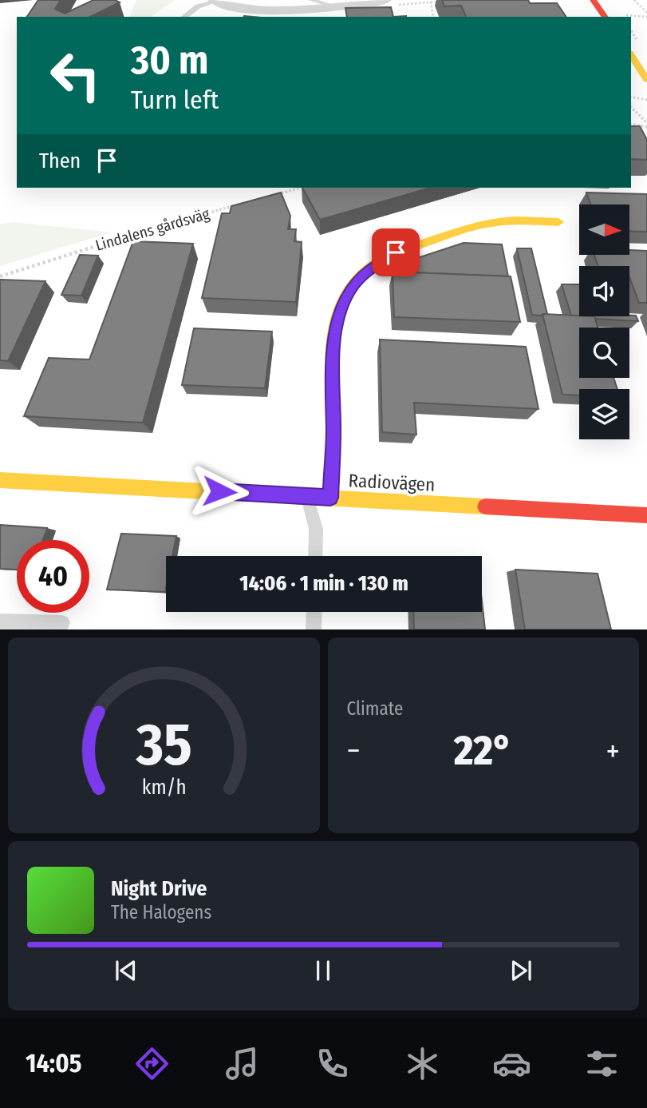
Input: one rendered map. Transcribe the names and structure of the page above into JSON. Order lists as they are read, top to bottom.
{
  "streets": {
    "street": ["Radiovägen"],
    "path": ["Lindalens gårdsväg"]
  },
  "north": "right",
  "page": {
    "turn": ["30 m", "Turn left"],
    "then": "Then",
    "limit": "40",
    "trip": "14:06 · 1 min · 130 m",
    "tile": "Climate",
    "heat": ["−", "22°", "+"],
    "song": ["Night Drive", "The Halogens"],
    "tabs": "14:05",
    "gauge": ["35", "km/h"]
  }
}
